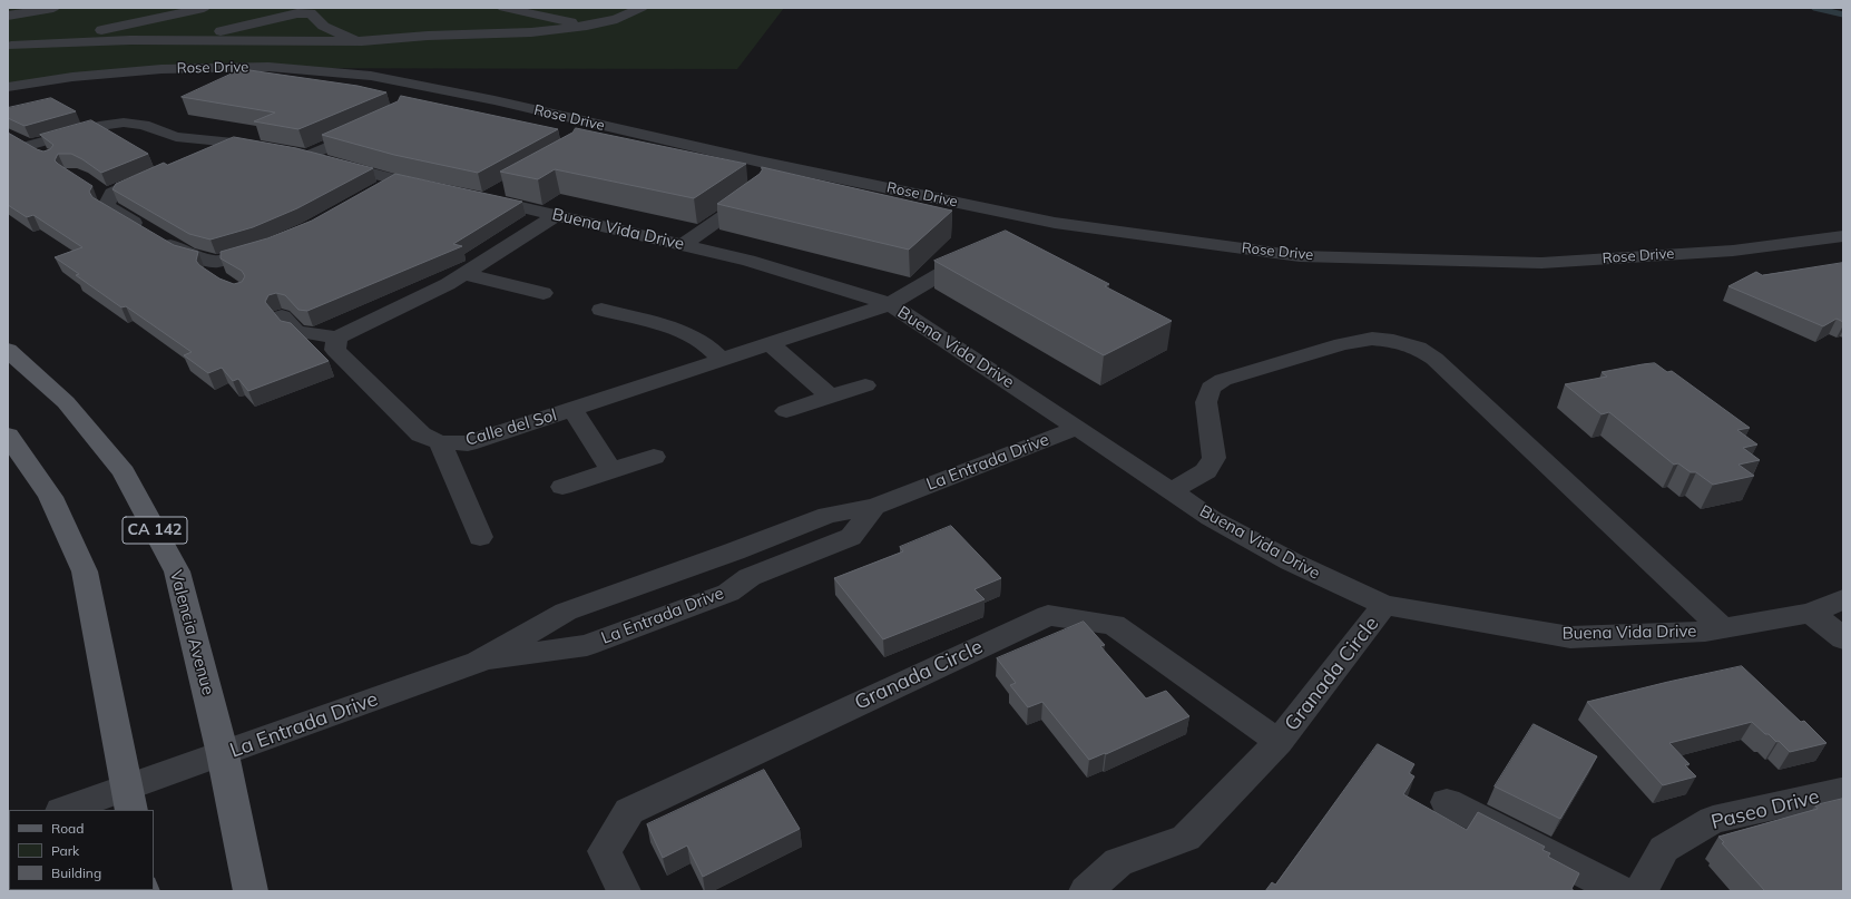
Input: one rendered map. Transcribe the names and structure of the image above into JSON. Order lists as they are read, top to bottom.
{
  "streets": {
    "main road": ["CA 142", "Valencia Avenue"],
    "street": [
      "Rose Drive",
      "Buena Vida Drive",
      "Calle del Sol",
      "La Entrada Drive",
      "Granada Circle",
      "Paseo Drive"
    ]
  },
  "crossings": [
    ["Buena Vida Drive", "Calle del Sol"],
    ["Buena Vida Drive", "La Entrada Drive"],
    ["Buena Vida Drive", "Granada Circle"],
    ["La Entrada Drive", "Valencia Avenue"]
  ],
  "legend": ["Road", "Park", "Building"]
}
